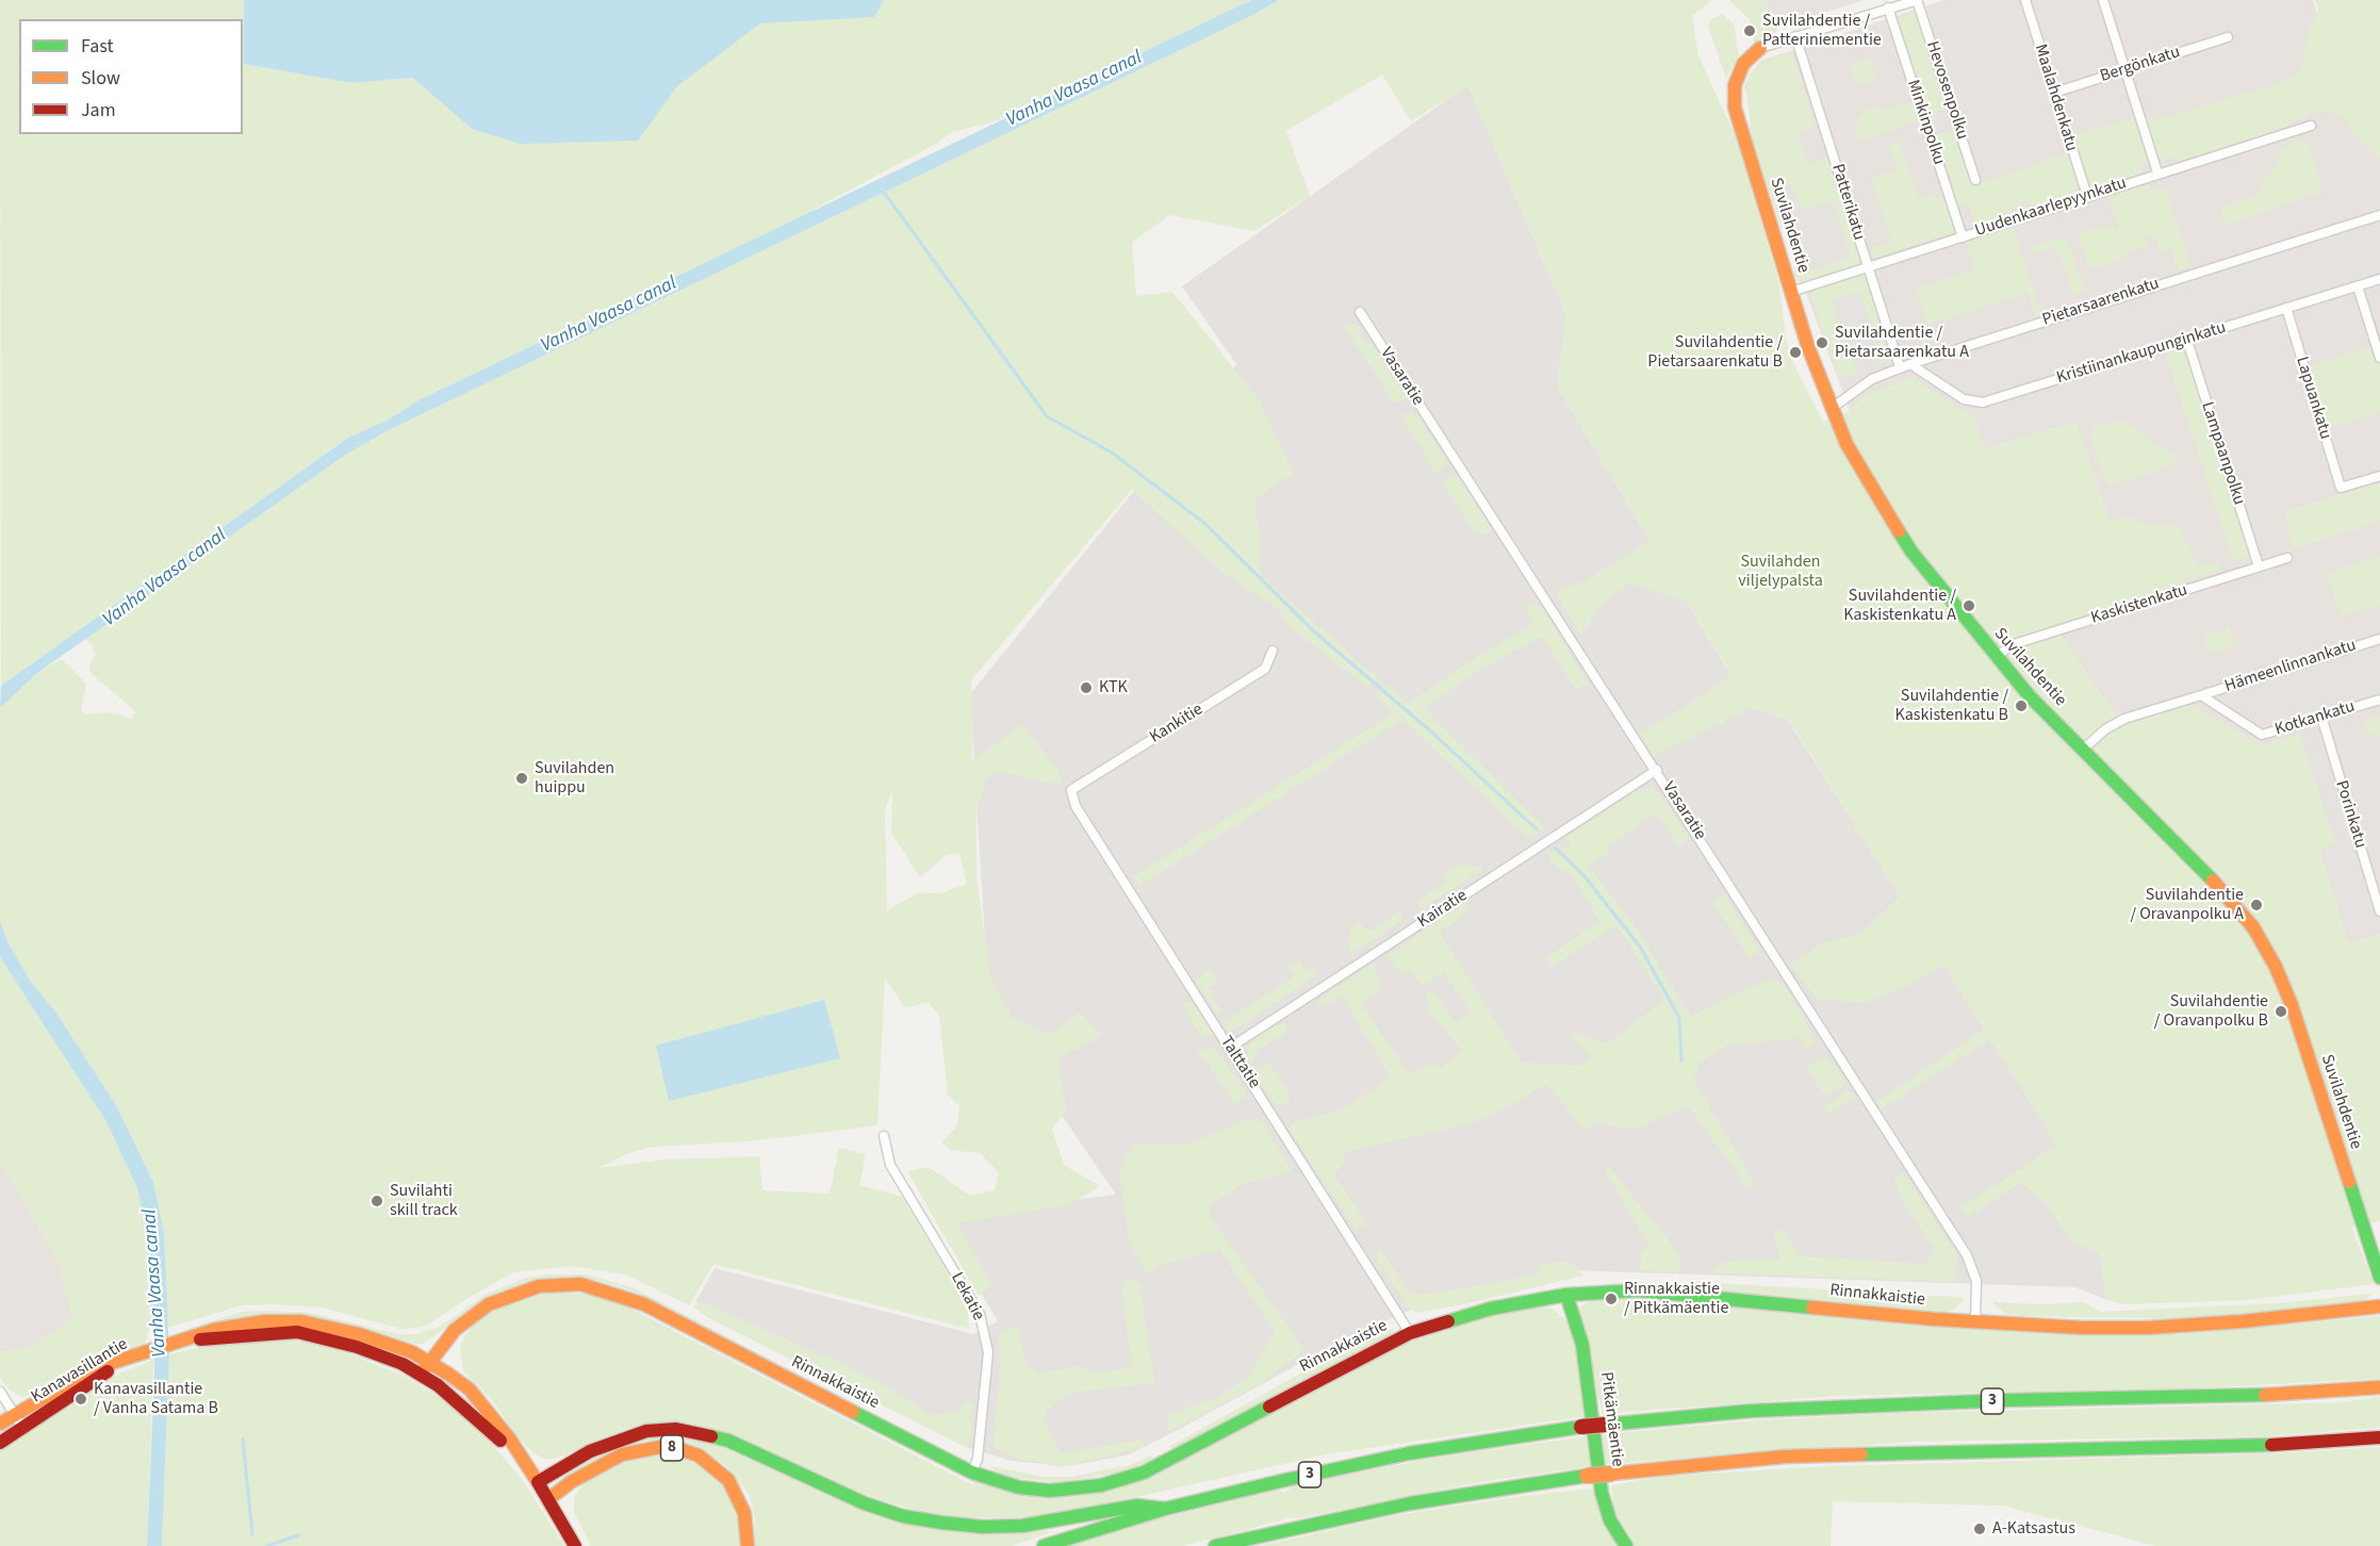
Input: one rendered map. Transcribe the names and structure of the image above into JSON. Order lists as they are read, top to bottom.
{
  "streets": {
    "main road": [
      "Suvilahdentie",
      "Rinnakkaistie",
      "Kanavasillantie",
      "3",
      "Pitkämäentie",
      "8"
    ],
    "street": [
      "Bergönkatu",
      "Hevosenpolku",
      "Maalahdenkatu",
      "Minkinpolku",
      "Patterikatu",
      "Uudenkaarlepyynkatu",
      "Pietarsaarenkatu",
      "Kristiinankaupunginkatu",
      "Vasaratie",
      "Lapuankatu",
      "Lampaanpolku",
      "Kaskistenkatu",
      "Hämeenlinnankatu",
      "Kotkankatu",
      "Kankitie",
      "Porinkatu",
      "Kairatie",
      "Talttatie",
      "Lekatie"
    ]
  },
  "crossings": [
    ["Bergönkatu", "Maalahdenkatu"],
    ["Maalahdenkatu", "Uudenkaarlepyynkatu"],
    ["Minkinpolku", "Uudenkaarlepyynkatu"],
    ["Patterikatu", "Uudenkaarlepyynkatu"],
    ["Patterikatu", "Pietarsaarenkatu"],
    ["Uudenkaarlepyynkatu", "Suvilahdentie"],
    ["Suvilahdentie", "Pietarsaarenkatu"],
    ["Suvilahdentie", "Kaskistenkatu"],
    ["Pietarsaarenkatu", "Kristiinankaupunginkatu"],
    ["Kristiinankaupunginkatu", "Lapuankatu"],
    ["Kristiinankaupunginkatu", "Lampaanpolku"],
    ["Vasaratie", "Kairatie"],
    ["Vasaratie", "Rinnakkaistie"],
    ["Lampaanpolku", "Kaskistenkatu"],
    ["Hämeenlinnankatu", "Kotkankatu"],
    ["Kotkankatu", "Porinkatu"],
    ["Kankitie", "Talttatie"],
    ["Kairatie", "Talttatie"],
    ["Talttatie", "Rinnakkaistie"],
    ["Rinnakkaistie", "Lekatie"],
    ["Rinnakkaistie", "Kanavasillantie"],
    ["Rinnakkaistie", "Pitkämäentie"]
  ],
  "water": ["Vanha Vaasa canal"],
  "parks": ["Suvilahden viljelypalsta"],
  "places": [
    "Suvilahdentie / Patteriniementie",
    "Suvilahdentie / Pietarsaarenkatu A",
    "Suvilahdentie / Pietarsaarenkatu B",
    "Suvilahdentie / Kaskistenkatu A",
    "KTK",
    "Suvilahdentie / Kaskistenkatu B",
    "Suvilahden huippu",
    "Suvilahdentie / Oravanpolku A",
    "Suvilahdentie / Oravanpolku B",
    "Suvilahti skill track",
    "Rinnakkaistie / Pitkämäentie",
    "Kanavasillantie / Vanha Satama B",
    "A-Katsastus"
  ],
  "legend": ["Fast", "Slow", "Jam"]
}
